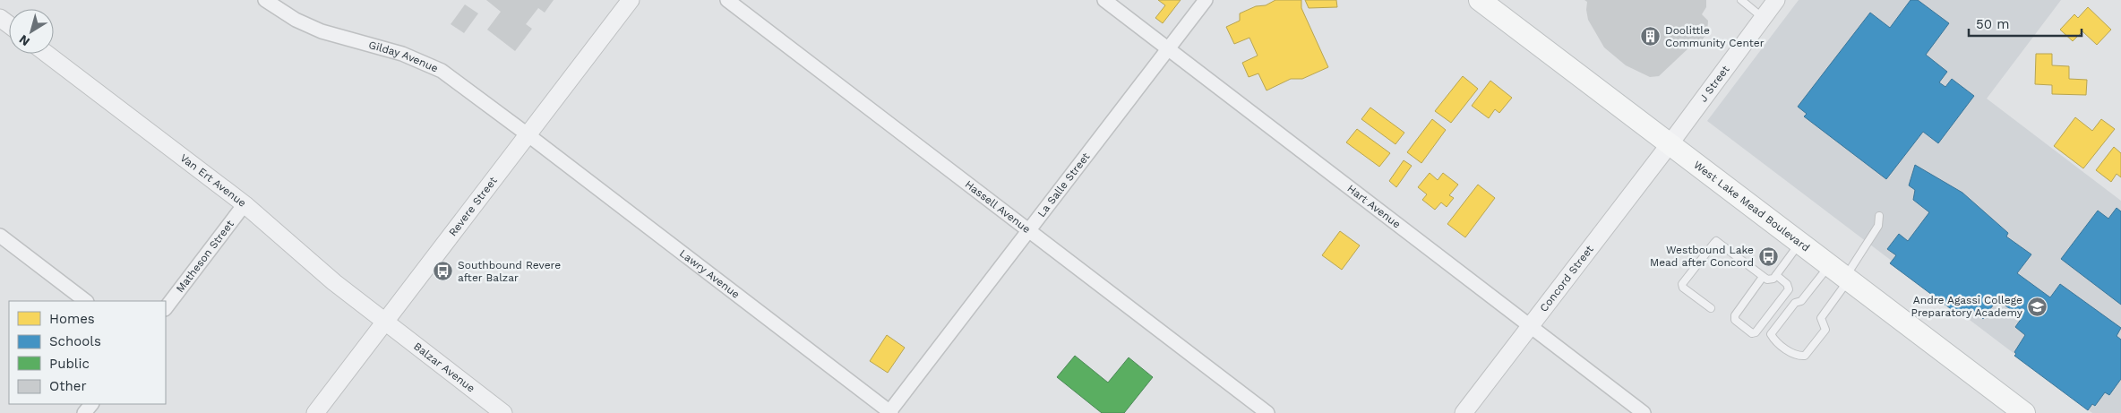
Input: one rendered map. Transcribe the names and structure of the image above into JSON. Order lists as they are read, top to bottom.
{
  "streets": {
    "main road": ["West Lake Mead Boulevard"],
    "street": [
      "Gilday Avenue",
      "J Street",
      "Van Ert Avenue",
      "La Salle Street",
      "Revere Street",
      "Hassell Avenue",
      "Hart Avenue",
      "Matheson Street",
      "Lawry Avenue",
      "Concord Street",
      "Balzar Avenue"
    ]
  },
  "crossings": [
    ["Gilday Avenue", "Revere Street"],
    ["Gilday Avenue", "Lawry Avenue"],
    ["J Street", "West Lake Mead Boulevard"],
    ["J Street", "Concord Street"],
    ["Van Ert Avenue", "Revere Street"],
    ["Van Ert Avenue", "Matheson Street"],
    ["Van Ert Avenue", "Balzar Avenue"],
    ["La Salle Street", "Hassell Avenue"],
    ["La Salle Street", "Hart Avenue"],
    ["La Salle Street", "Lawry Avenue"],
    ["Revere Street", "Lawry Avenue"],
    ["Revere Street", "Balzar Avenue"],
    ["Hart Avenue", "Concord Street"],
    ["West Lake Mead Boulevard", "Concord Street"]
  ],
  "places": {
    "building": ["Doolittle Community Center"],
    "bus stop": ["Westbound Lake Mead after Concord", "Southbound Revere after Balzar"],
    "school or university": ["Andre Agassi College Preparatory Academy"]
  },
  "legend": [
    "Homes",
    "Schools",
    "Public",
    "Other"
  ],
  "scale_bar": "50 m",
  "north": "bottom left"
}
